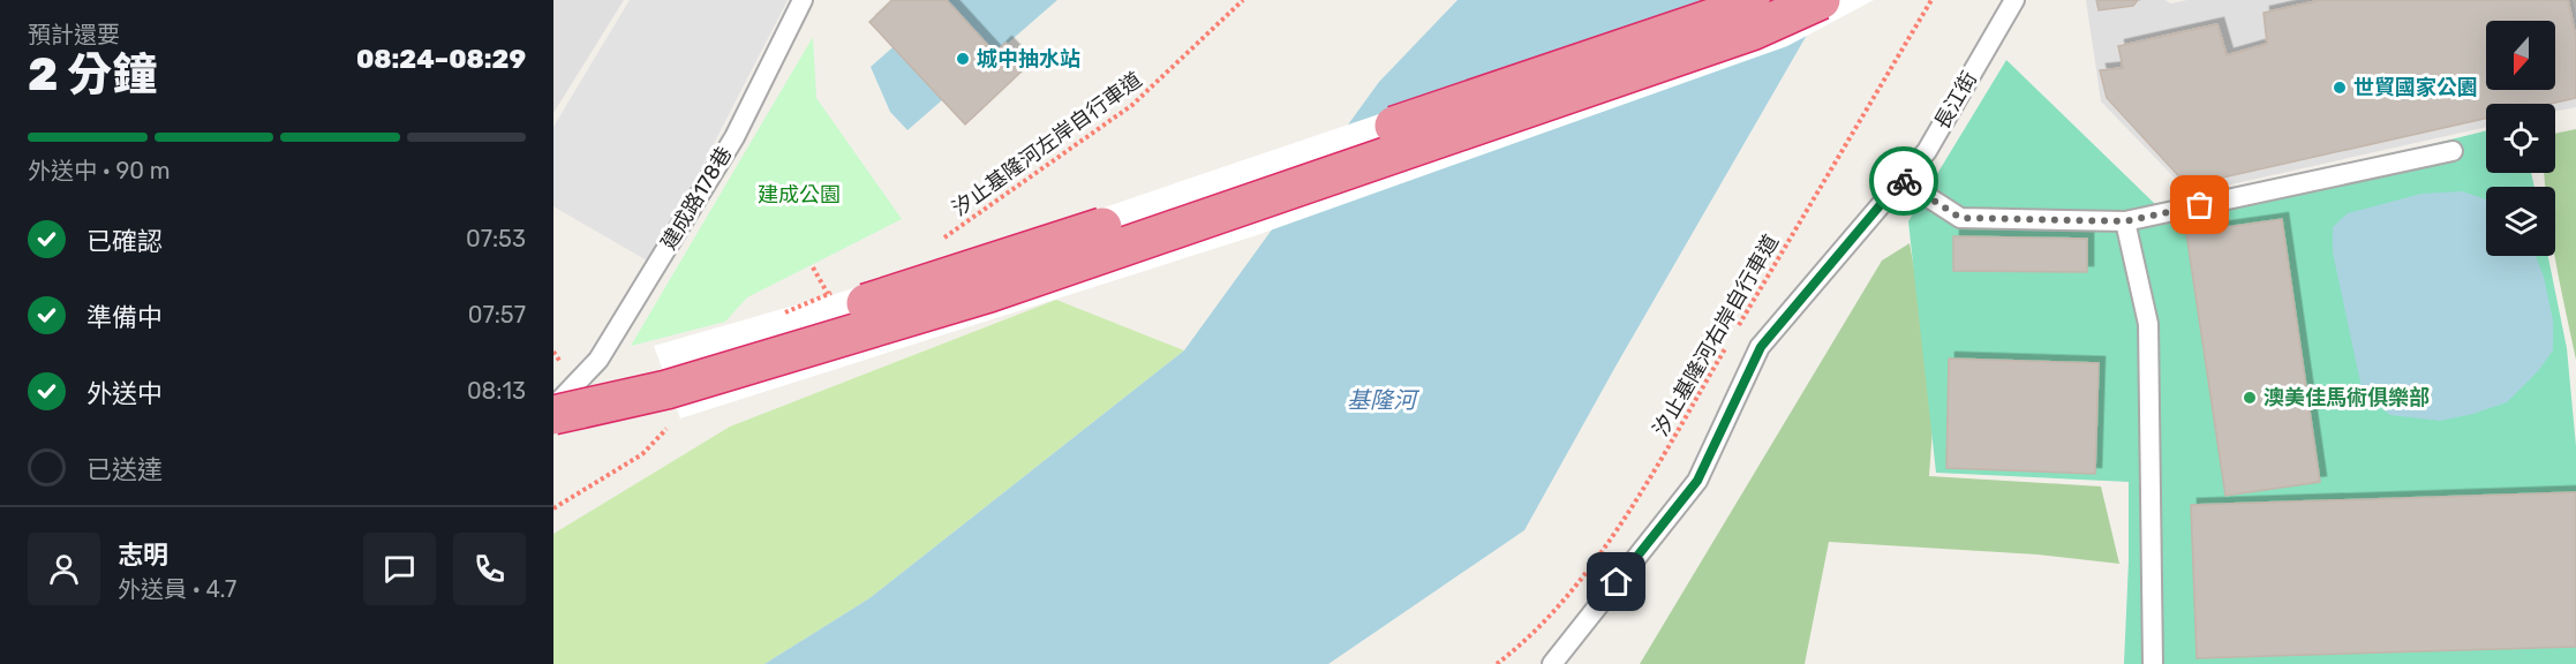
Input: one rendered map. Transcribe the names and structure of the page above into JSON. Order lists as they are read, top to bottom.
{
  "streets": {
    "lane": ["長江街", "建成路178巷"],
    "path": ["汐止基隆河左岸自行車道", "汐止基隆河右岸自行車道"]
  },
  "water": ["基隆河"],
  "parks": ["建成公園"],
  "places": ["城中抽水站", "世貿國家公園", "澳美佳馬術俱樂部"],
  "north": "bottom",
  "page": {
    "heading": ["2 分鐘", "預計還要", "08:24–08:29"],
    "panel": ["志明", "外送員 · 4.7"],
    "bar": "外送中 · 90 m",
    "list": [
      ["已確認", "07:53"],
      ["準備中", "07:57"],
      ["外送中", "08:13"],
      "已送達"
    ]
  }
}
